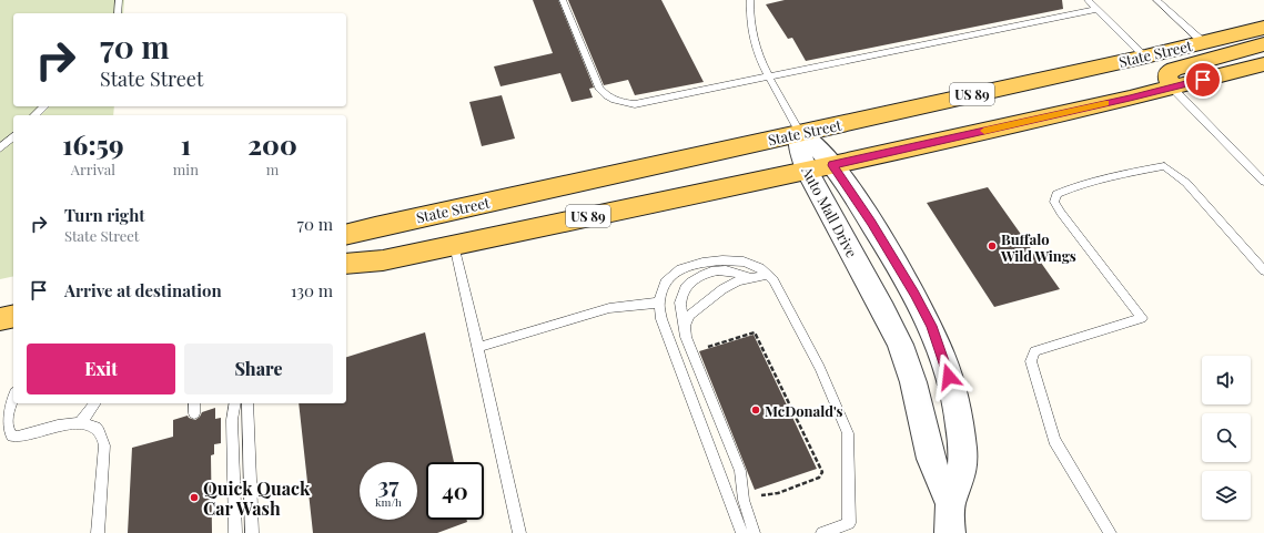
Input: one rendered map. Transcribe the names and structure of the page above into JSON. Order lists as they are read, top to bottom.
{
  "streets": {
    "main road": ["State Street", "US 89"],
    "street": ["Auto Mall Drive"]
  },
  "crossings": [
    ["State Street", "Auto Mall Drive"],
    ["US 89", "Auto Mall Drive"]
  ],
  "places": ["Buffalo Wild Wings", "McDonald's", "Quick Quack Car Wash"],
  "page": {
    "turn": ["70 m", "State Street"],
    "eta": [
      "16:59",
      "Arrival",
      "1",
      "min",
      "200",
      "m"
    ],
    "list": [
      {
        "name": "Turn right",
        "note": "State Street",
        "value": "70 m"
      },
      {
        "name": "Arrive at destination",
        "value": "130 m"
      }
    ],
    "buttons": ["Exit", "Share"],
    "speed": "37 km/h",
    "limit": "40"
  }
}
